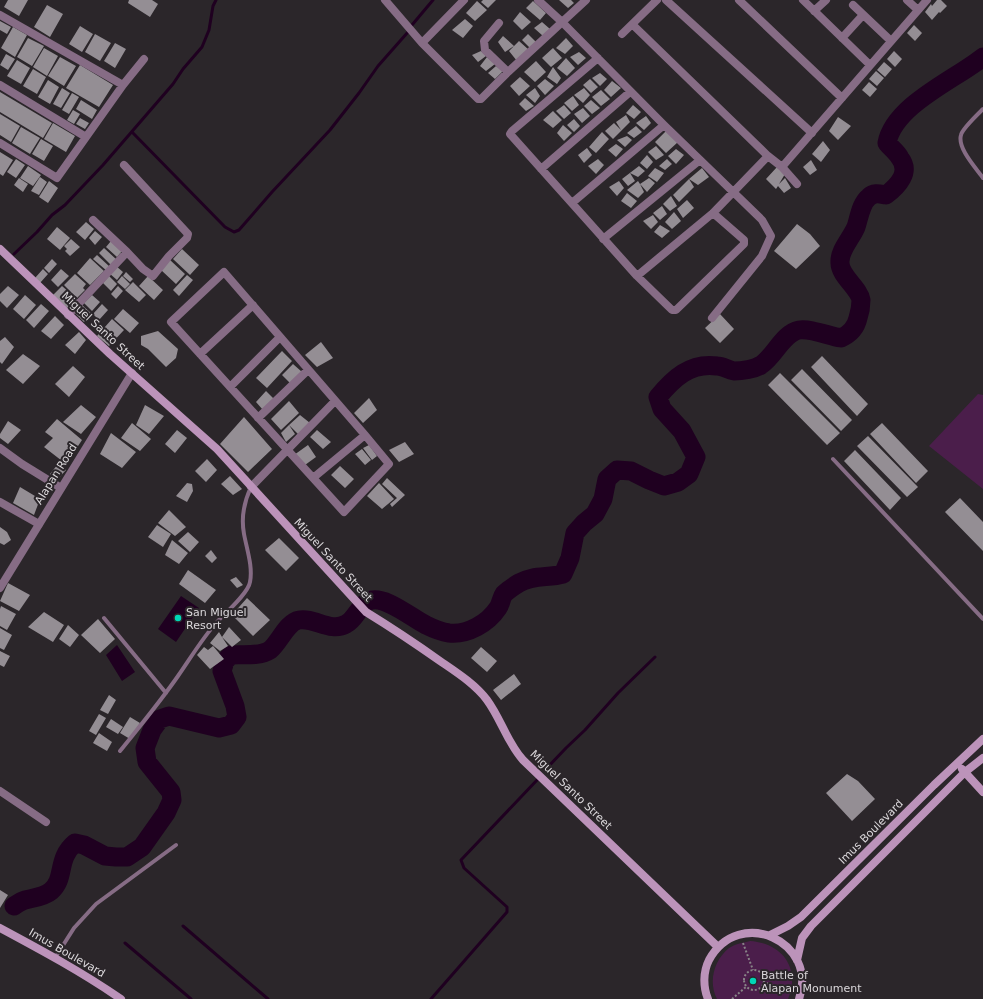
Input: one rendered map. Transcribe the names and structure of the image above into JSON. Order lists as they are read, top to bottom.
{
  "streets": {
    "main road": ["Miguel Santo Street", "Imus Boulevard"],
    "street": ["Alapan Road"]
  },
  "crossings": [
    ["Miguel Santo Street", "Alapan Road"]
  ],
  "places": ["San Miguel Resort", "Battle of Alapan Monument"]
}
